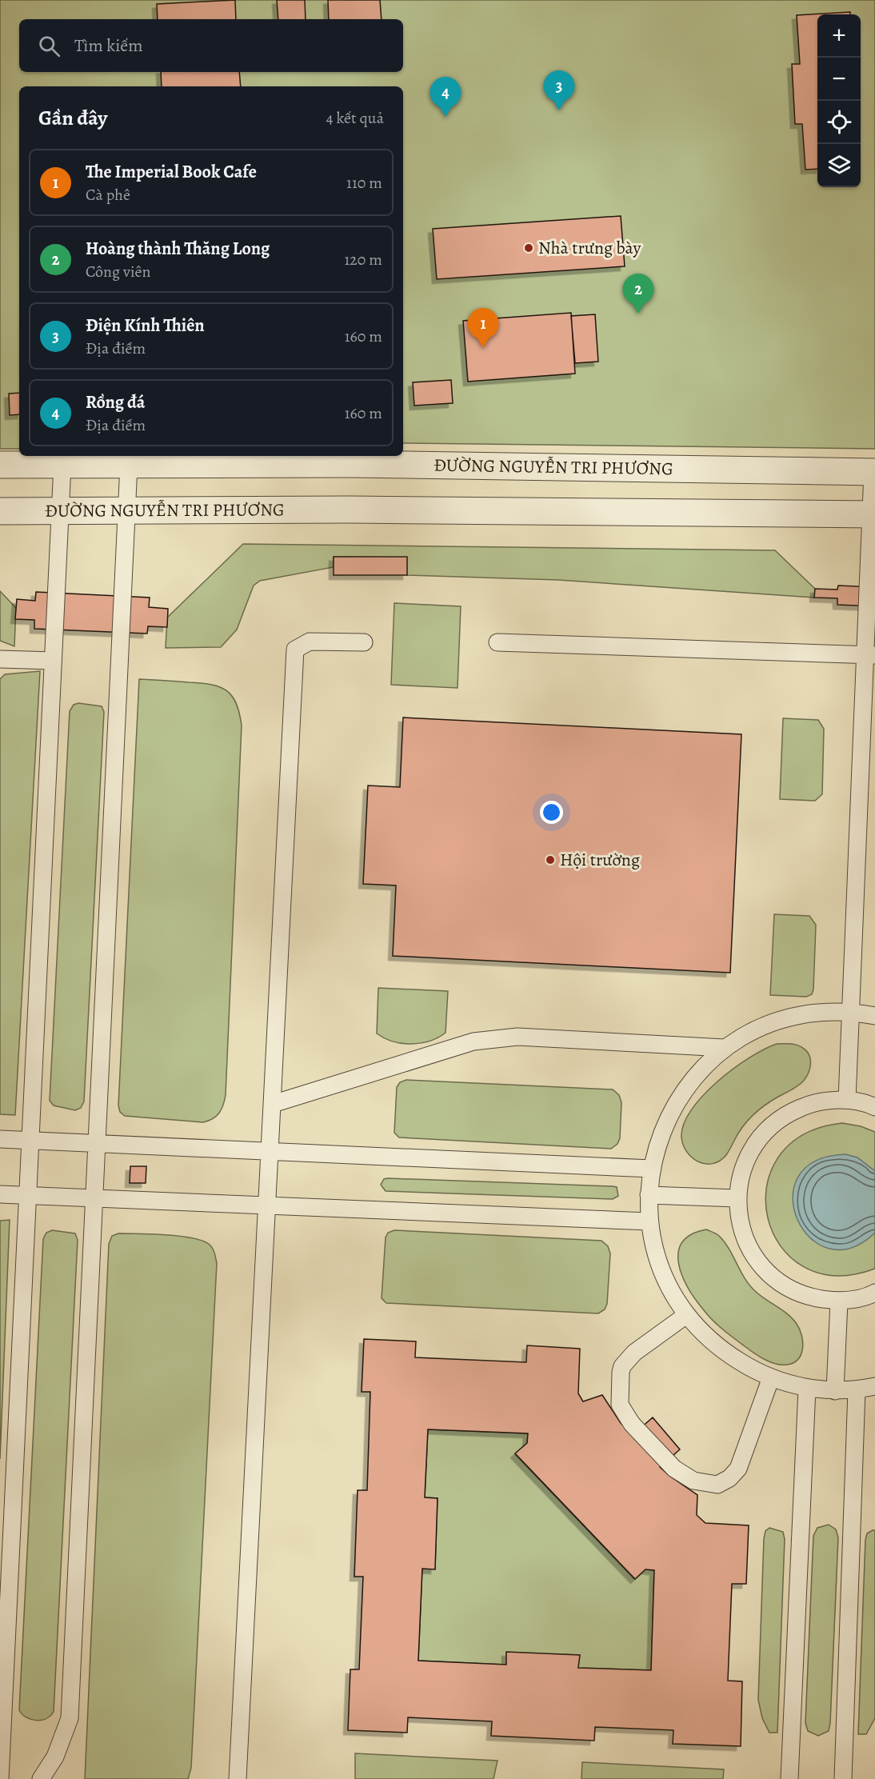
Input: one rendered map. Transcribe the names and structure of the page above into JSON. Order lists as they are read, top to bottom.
{
  "streets": {
    "street": ["ĐƯỜNG NGUYỄN TRI PHƯƠNG"]
  },
  "places": ["Nhà trưng bày", "Hội trường"],
  "page": {
    "map_buttons": ["+", "−"],
    "search": "Tìm kiếm",
    "pins": [
      "3",
      "4",
      "2",
      "1"
    ],
    "heading": ["Gần đây", "4 kết quả"],
    "list": [
      {
        "mark": "1",
        "name": "The Imperial Book Cafe",
        "note": "Cà phê",
        "value": "110 m"
      },
      {
        "mark": "2",
        "name": "Hoàng thành Thăng Long",
        "note": "Công viên",
        "value": "120 m"
      },
      {
        "mark": "3",
        "name": "Điện Kính Thiên",
        "note": "Địa điểm",
        "value": "160 m"
      },
      {
        "mark": "4",
        "name": "Rồng đá",
        "note": "Địa điểm",
        "value": "160 m"
      }
    ]
  }
}
